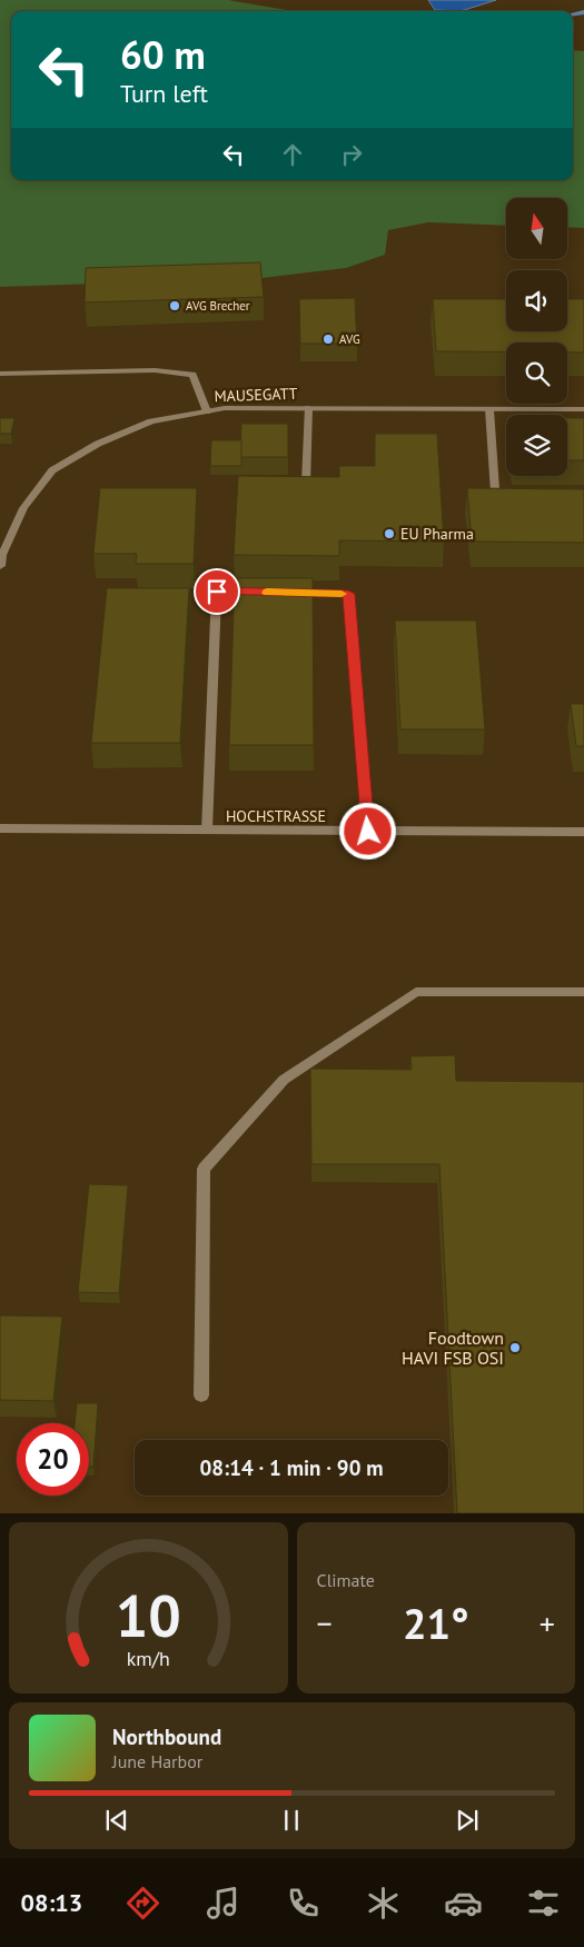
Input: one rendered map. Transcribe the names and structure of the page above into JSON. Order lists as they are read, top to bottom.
{
  "streets": {
    "street": ["MAUSEGATT", "HOCHSTRASSE"]
  },
  "places": [
    "AVG Brecher",
    "AVG",
    "EU Pharma",
    "Foodtown HAVI FSB OSI"
  ],
  "north": "top",
  "page": {
    "turn": ["60 m", "Turn left"],
    "limit": "20",
    "trip": "08:14 · 1 min · 90 m",
    "tile": "Climate",
    "heat": ["−", "21°", "+"],
    "song": ["Northbound", "June Harbor"],
    "tabs": "08:13",
    "gauge": ["10", "km/h"]
  }
}
